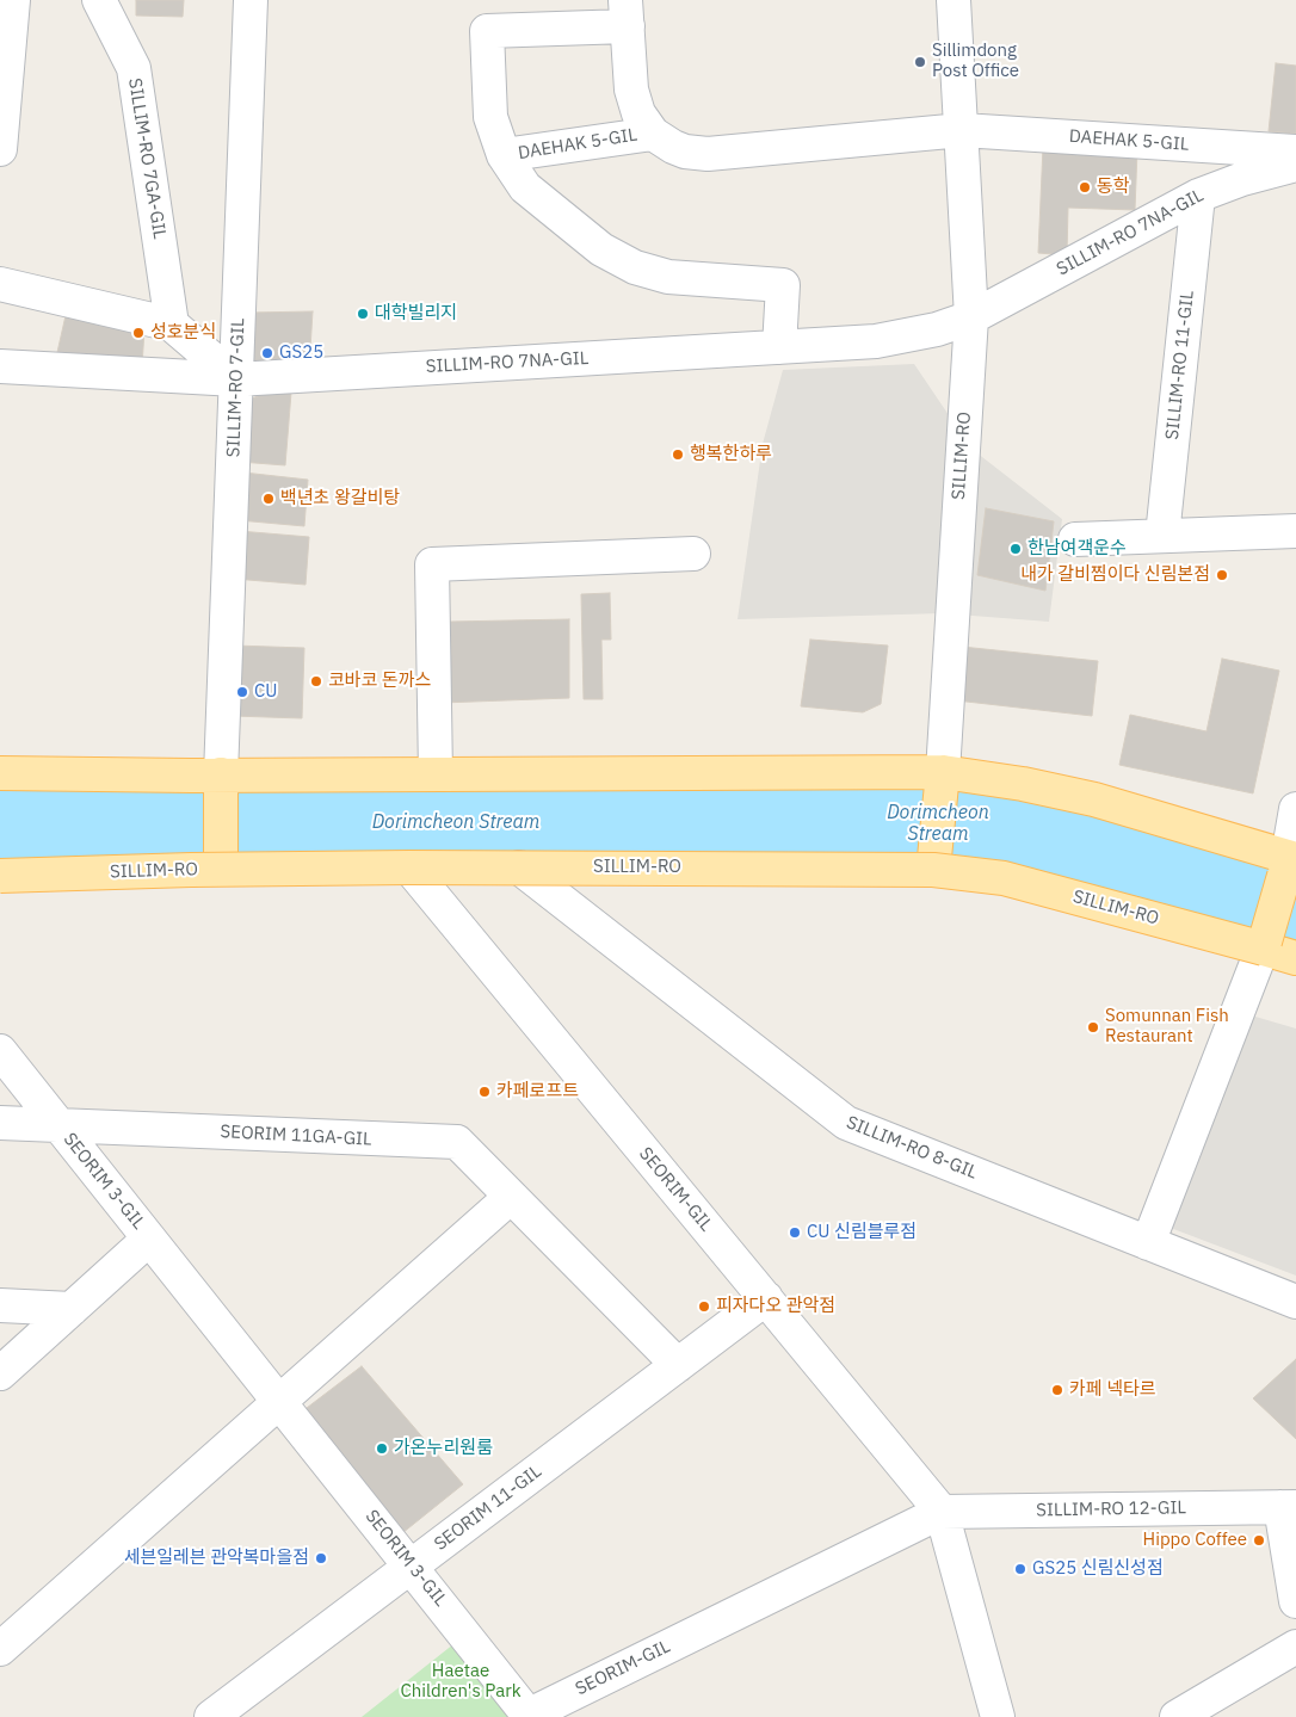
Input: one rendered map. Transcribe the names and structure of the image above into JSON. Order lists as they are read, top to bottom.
{
  "streets": {
    "main road": ["SILLIM-RO"],
    "street": [
      "DAEHAK 5-GIL",
      "SILLIM-RO 7GA-GIL",
      "SILLIM-RO 7NA-GIL",
      "SILLIM-RO 11-GIL",
      "SILLIM-RO 7-GIL",
      "SEORIM 11GA-GIL",
      "SILLIM-RO 8-GIL",
      "SEORIM 3-GIL",
      "SEORIM-GIL",
      "SEORIM 11-GIL",
      "SILLIM-RO 12-GIL"
    ]
  },
  "crossings": [
    ["SILLIM-RO 7NA-GIL", "SILLIM-RO 11-GIL"],
    ["SILLIM-RO 7NA-GIL", "SILLIM-RO 7-GIL"],
    ["SILLIM-RO 7NA-GIL", "SILLIM-RO"],
    ["SILLIM-RO", "SILLIM-RO 8-GIL"],
    ["SILLIM-RO", "SEORIM-GIL"],
    ["SEORIM 11GA-GIL", "SEORIM 3-GIL"],
    ["SEORIM 11GA-GIL", "SEORIM 11-GIL"],
    ["SEORIM 3-GIL", "SEORIM-GIL"],
    ["SEORIM 3-GIL", "SEORIM 11-GIL"],
    ["SEORIM-GIL", "SEORIM 11-GIL"],
    ["SEORIM-GIL", "SILLIM-RO 12-GIL"]
  ],
  "water": ["Dorimcheon Stream"],
  "parks": ["Haetae Children's Park"],
  "places": [
    "Sillimdong Post Office",
    "동학",
    "대학빌리지",
    "성호분식",
    "GS25",
    "행복한하루",
    "백년초 왕갈비탕",
    "한남여객운수",
    "내가 갈비찜이다 신림본점",
    "코바코 돈까스",
    "CU",
    "Somunnan Fish Restaurant",
    "카페로프트",
    "CU 신림블루점",
    "피자다오 관악점",
    "카페 넥타르",
    "가온누리원룸",
    "Hippo Coffee",
    "세븐일레븐 관악복마을점",
    "GS25 신림신성점"
  ]
}
